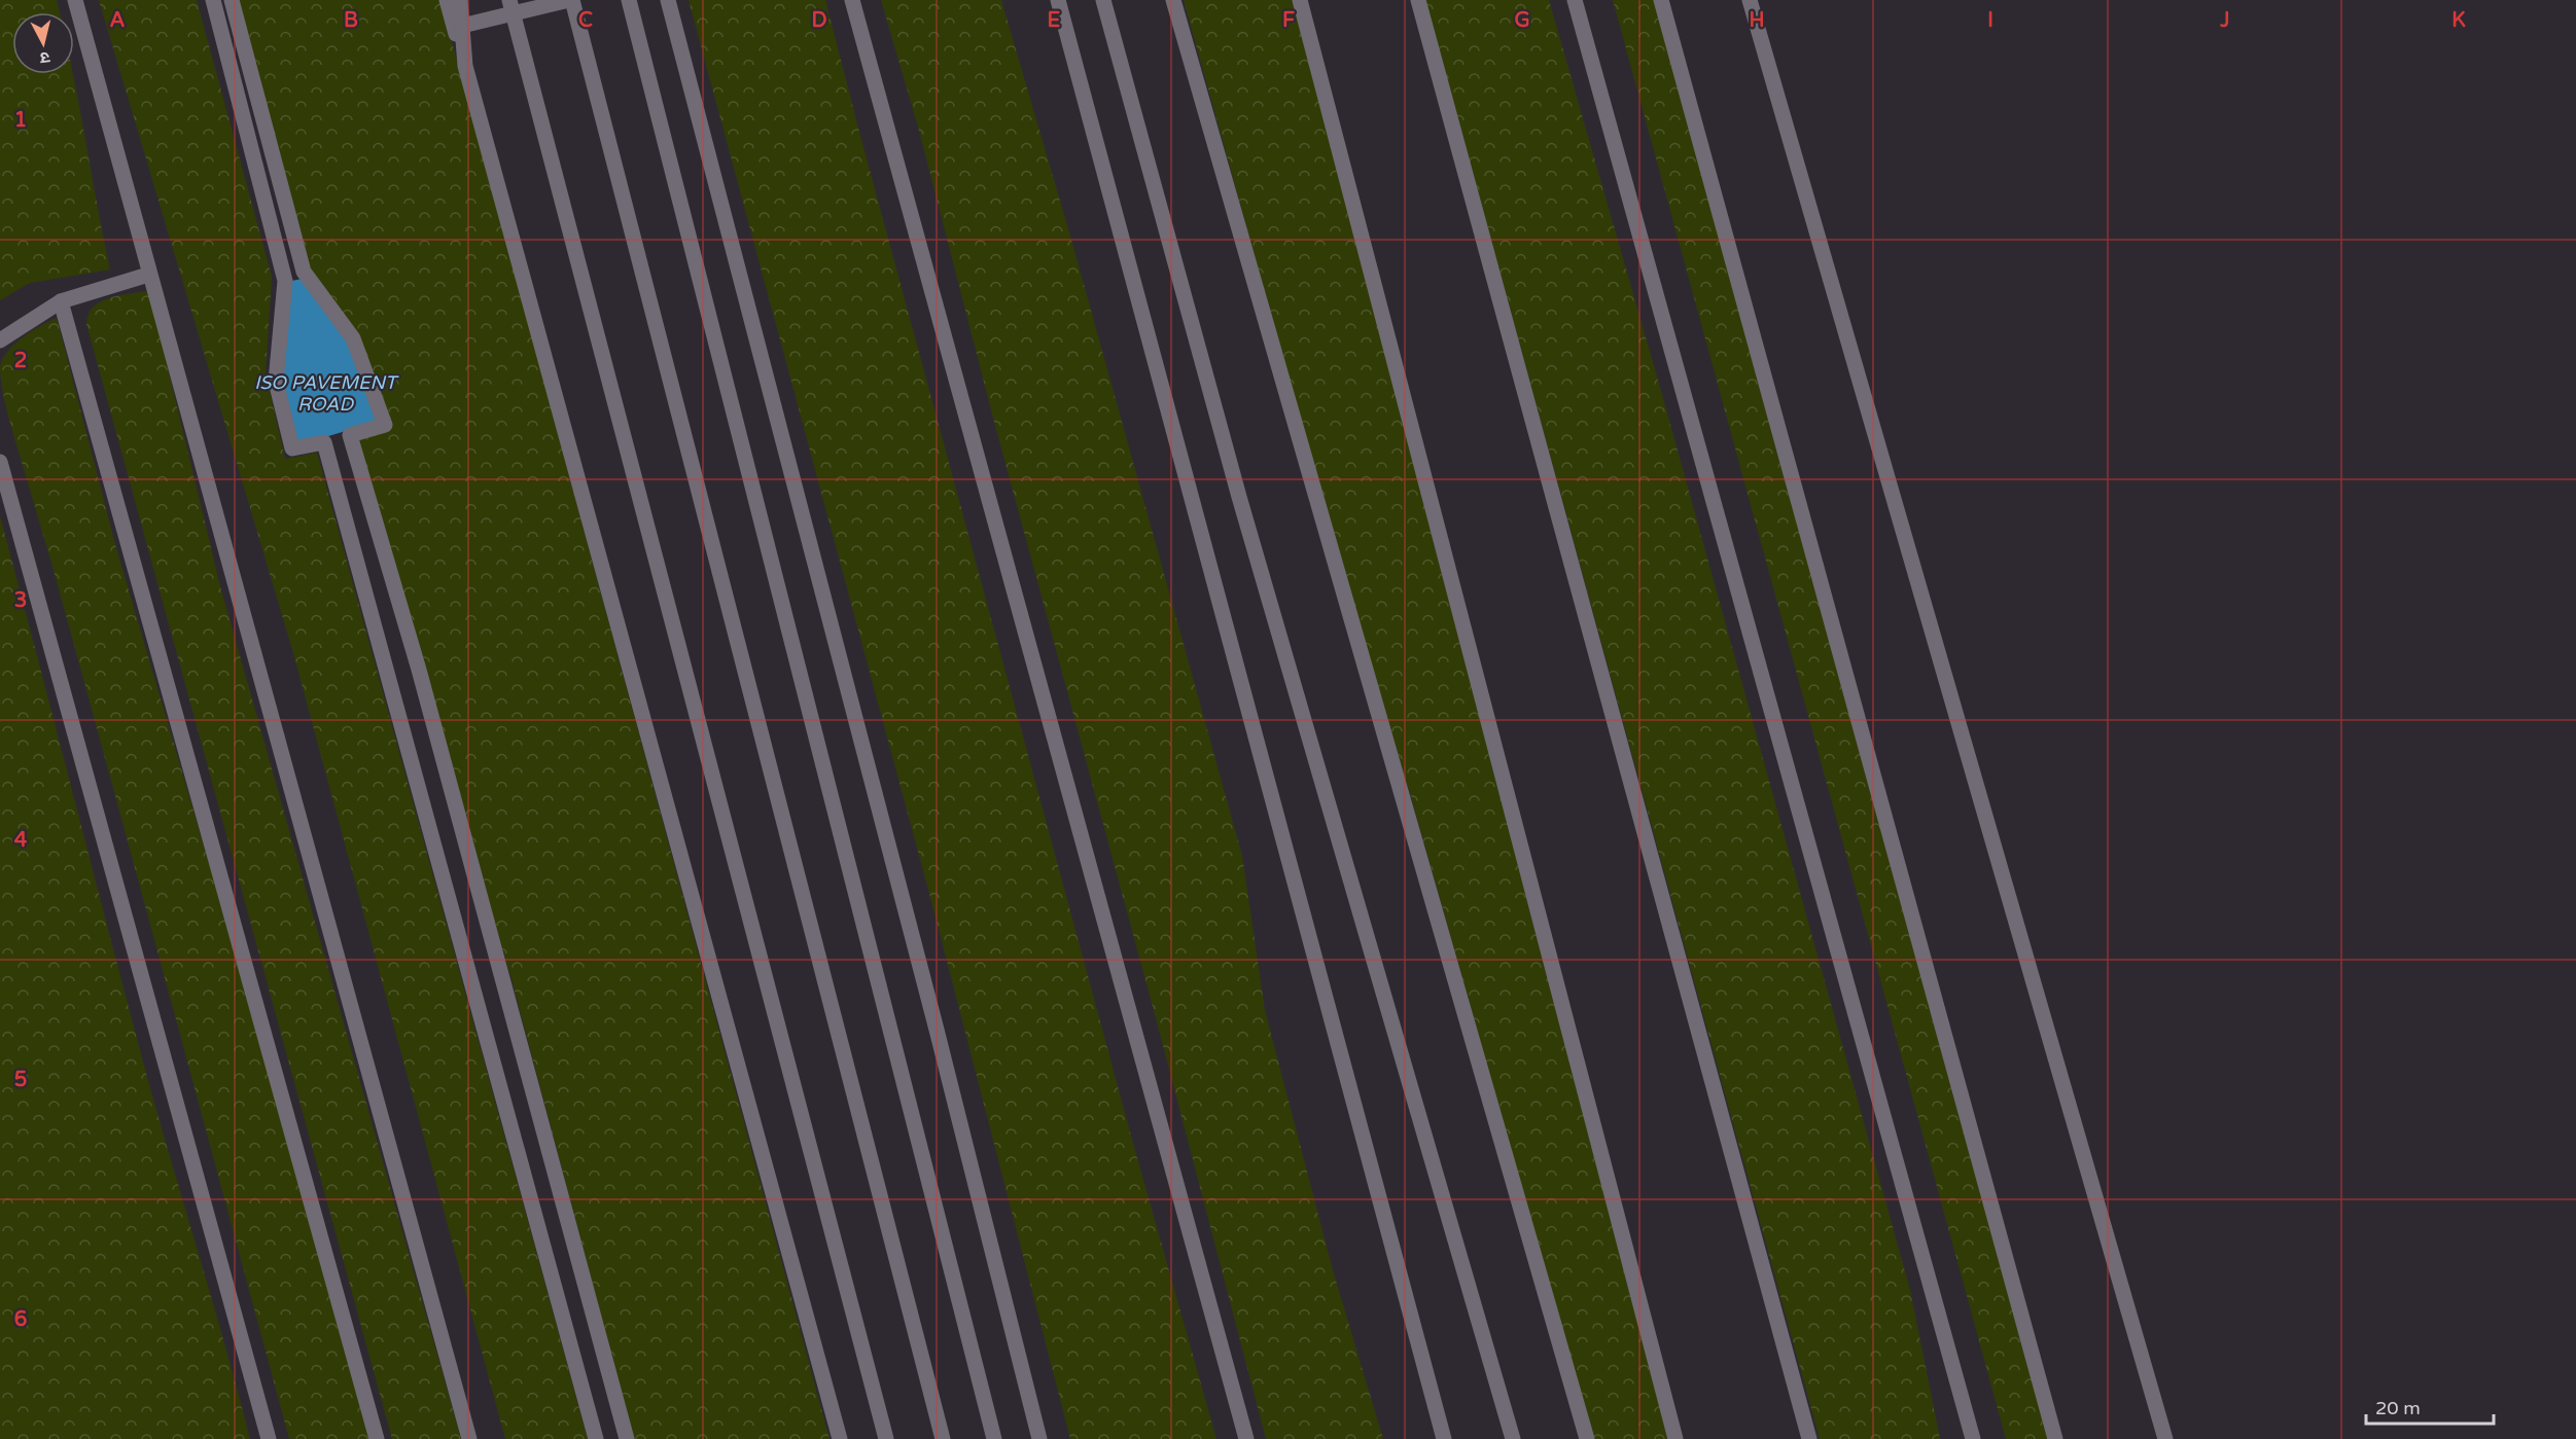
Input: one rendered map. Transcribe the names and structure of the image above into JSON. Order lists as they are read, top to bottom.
{
  "water": ["ISO PAVEMENT ROAD"],
  "scale_bar": "20 m",
  "north": "bottom",
  "grid": {
    "columns": [
      "A",
      "B",
      "C",
      "D",
      "E",
      "F",
      "G",
      "H",
      "I",
      "J",
      "K"
    ],
    "rows": [
      "1",
      "2",
      "3",
      "4",
      "5",
      "6"
    ]
  }
}
